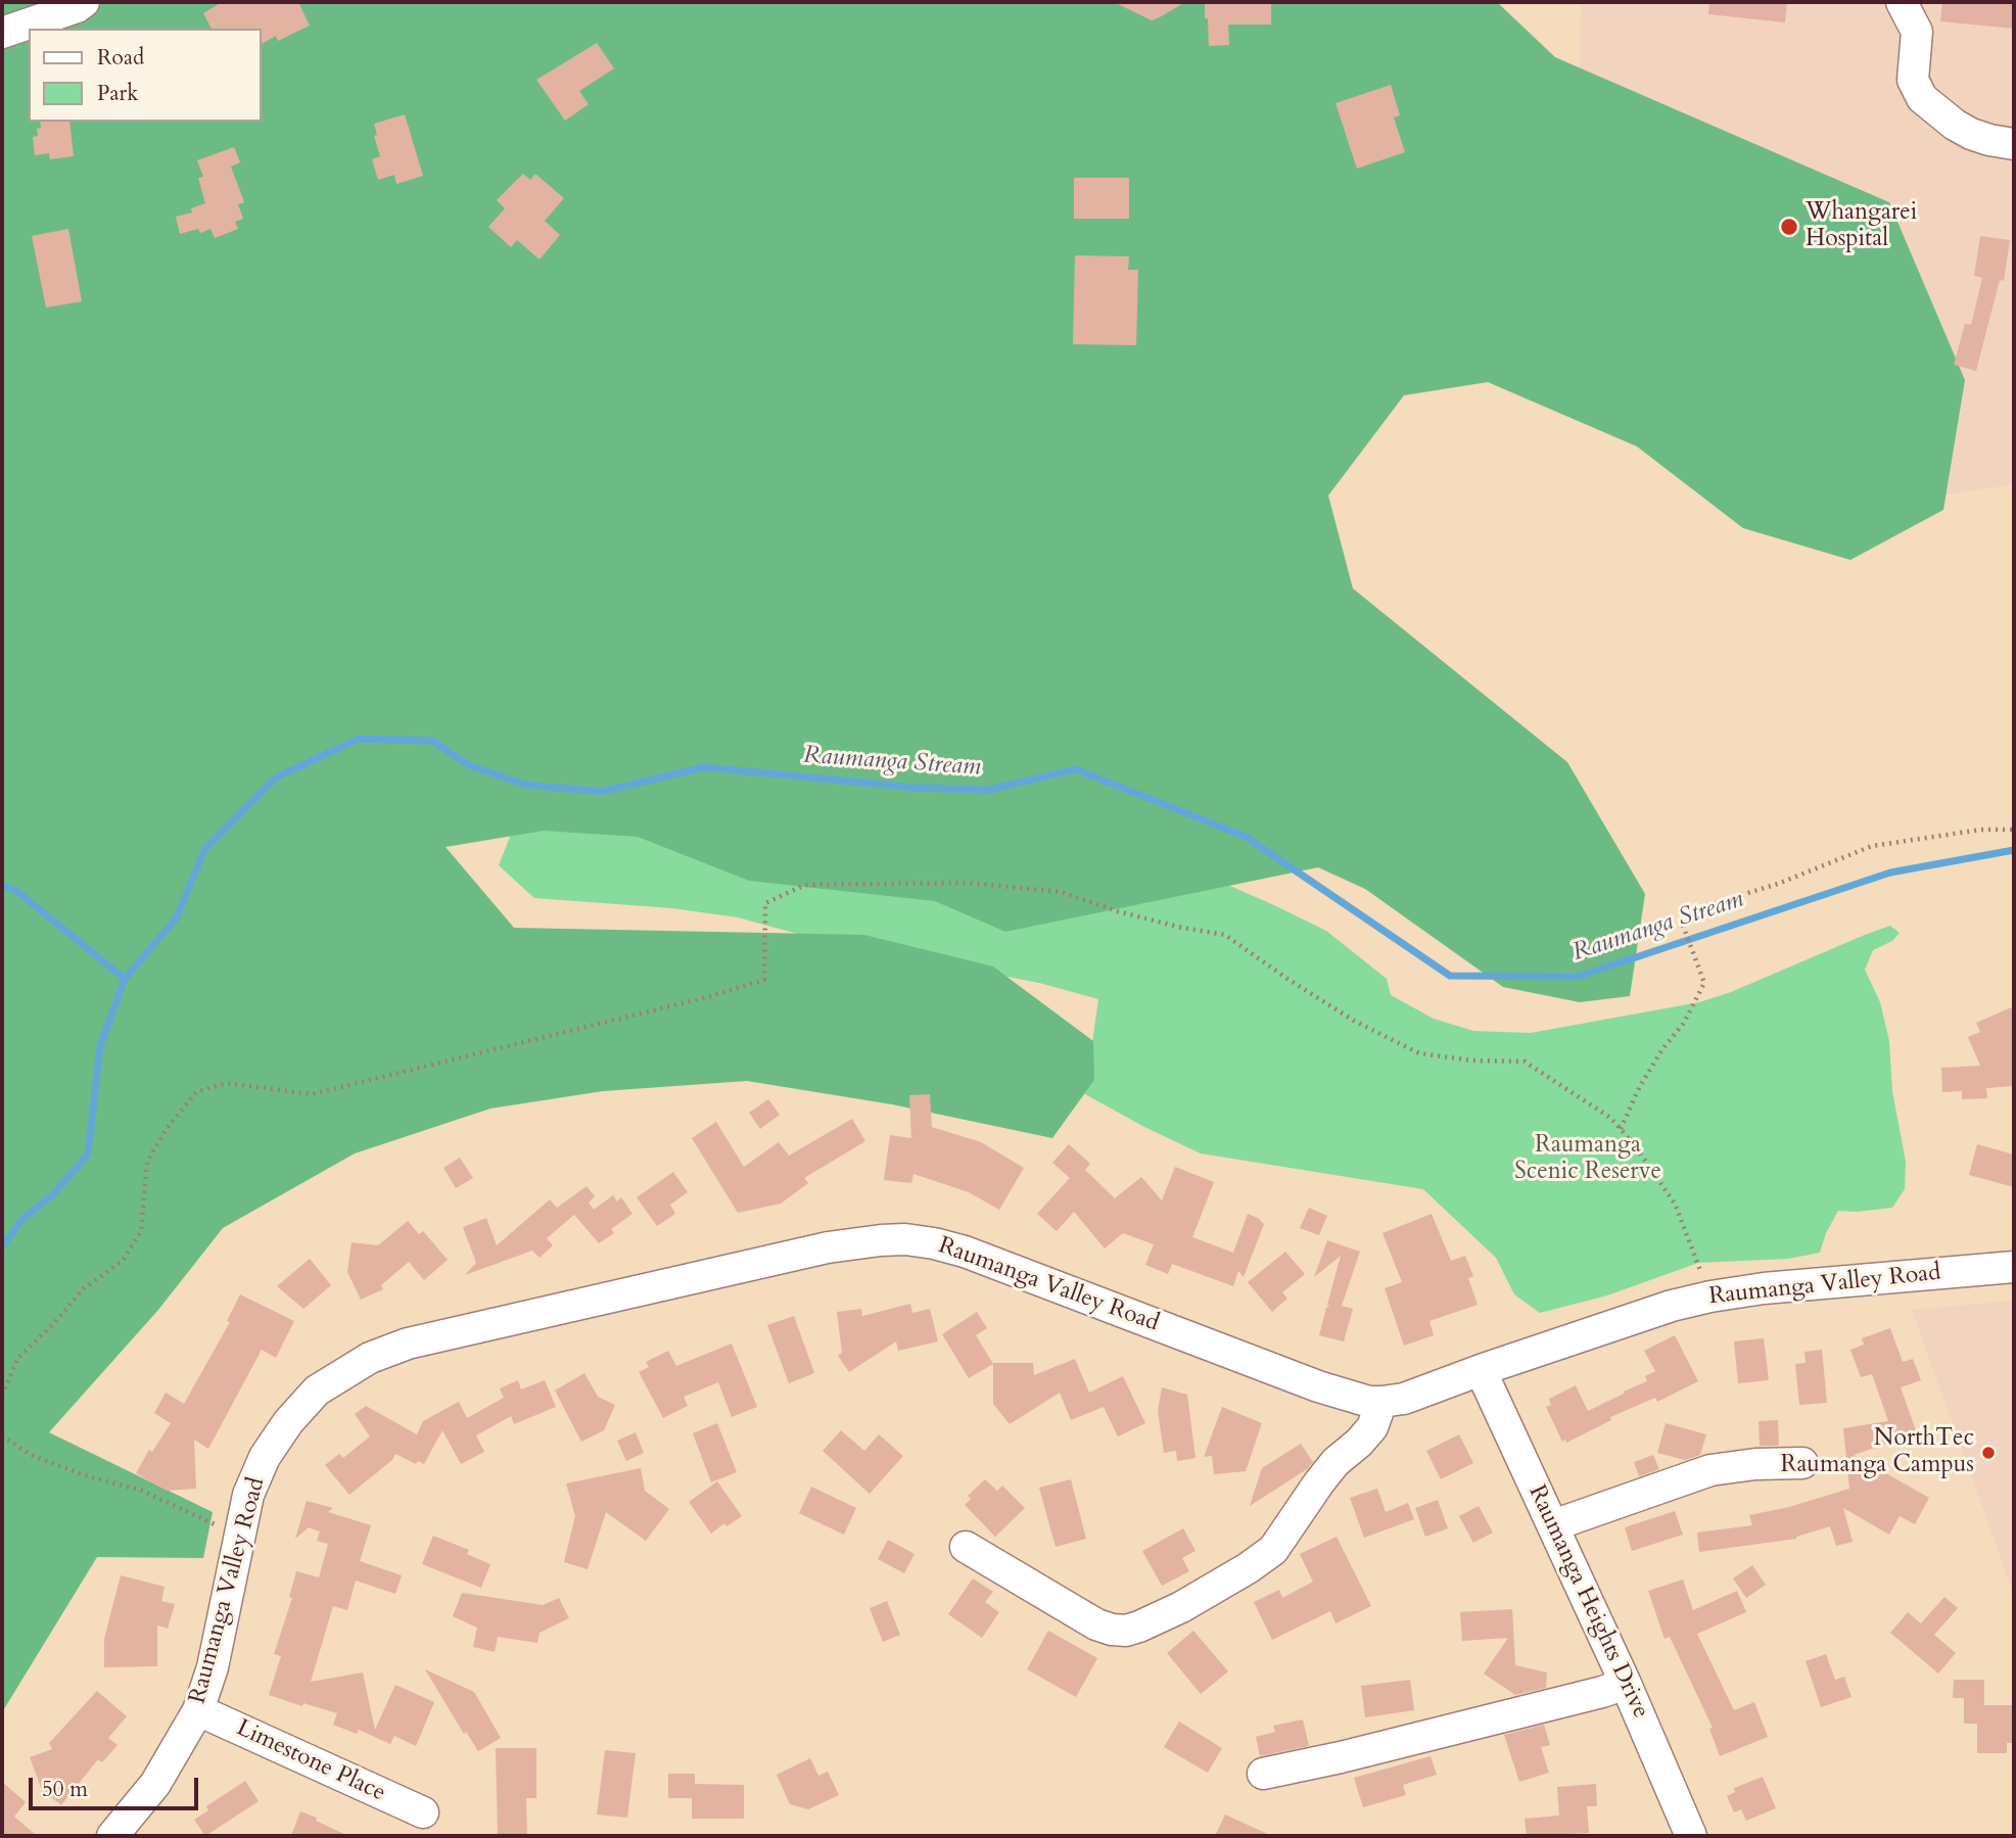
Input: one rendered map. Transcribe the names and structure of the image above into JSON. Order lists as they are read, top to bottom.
{
  "streets": {
    "street": ["Raumanga Valley Road", "Raumanga Heights Drive", "Limestone Place"]
  },
  "crossings": [
    ["Raumanga Valley Road", "Raumanga Heights Drive"],
    ["Raumanga Valley Road", "Limestone Place"]
  ],
  "water": ["Raumanga Stream"],
  "parks": ["Raumanga Scenic Reserve"],
  "places": ["Whangarei Hospital", "NorthTec Raumanga Campus"],
  "legend": ["Road", "Park"],
  "scale_bar": "50 m"
}
